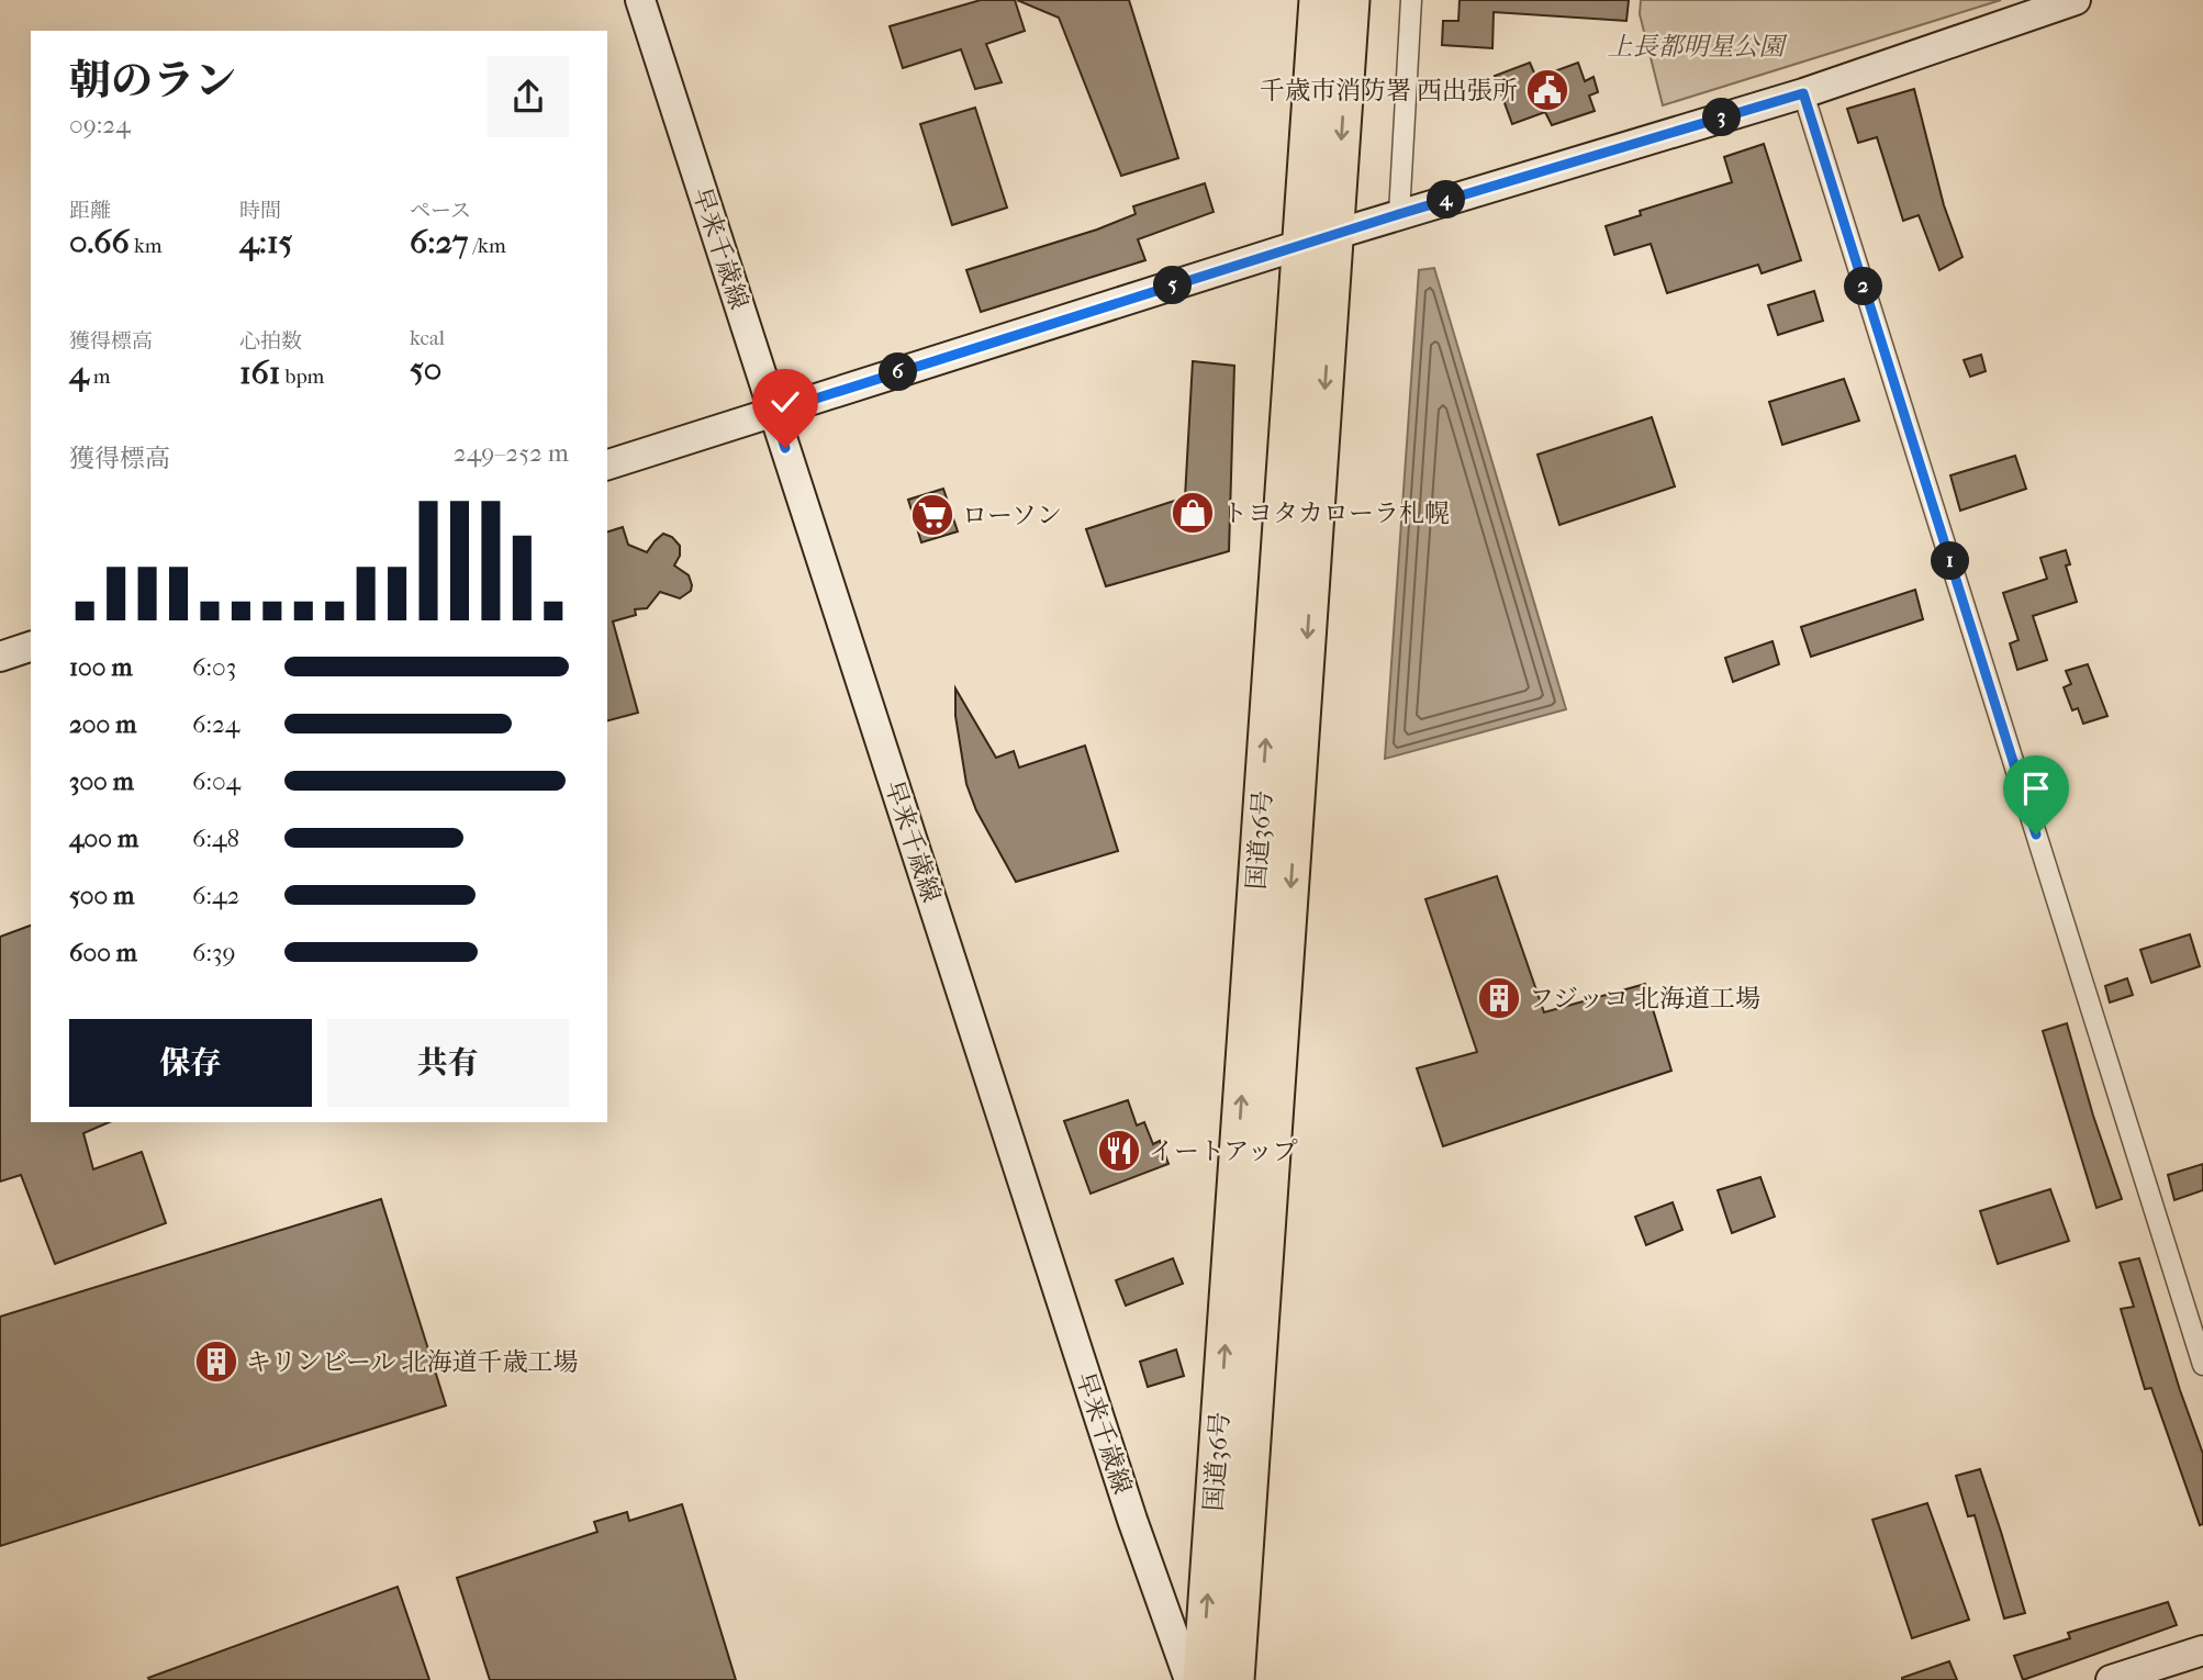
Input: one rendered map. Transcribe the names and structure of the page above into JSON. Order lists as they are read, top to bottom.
{
  "streets": {
    "highway": ["国道36号"],
    "main road": ["早来千歳線"]
  },
  "parks": ["上長都明星公園"],
  "places": {
    "public building": ["千歳市消防署 西出張所"],
    "shop": ["トヨタカローラ札幌"],
    "supermarket": ["ローソン"],
    "building": ["フジッコ 北海道工場", "キリンビール 北海道千歳工場"],
    "restaurant": ["イートアップ"]
  },
  "page": {
    "heading": ["朝のラン", "09:24"],
    "pins": [
      "3",
      "4",
      "5",
      "2",
      "6",
      "1"
    ],
    "stats": [
      ["距離", "0.66 km"],
      ["時間", "4:15"],
      ["ペース", "6:27 /km"],
      ["獲得標高", "4 m"],
      ["心拍数", "161 bpm"],
      ["kcal", "50"]
    ],
    "chart": ["獲得標高", "249–252 m"],
    "list": [
      {
        "name": "100 m",
        "note": "6:03"
      },
      {
        "name": "200 m",
        "note": "6:24"
      },
      {
        "name": "300 m",
        "note": "6:04"
      },
      {
        "name": "400 m",
        "note": "6:48"
      },
      {
        "name": "500 m",
        "note": "6:42"
      },
      {
        "name": "600 m",
        "note": "6:39"
      }
    ],
    "buttons": ["保存", "共有"]
  }
}
